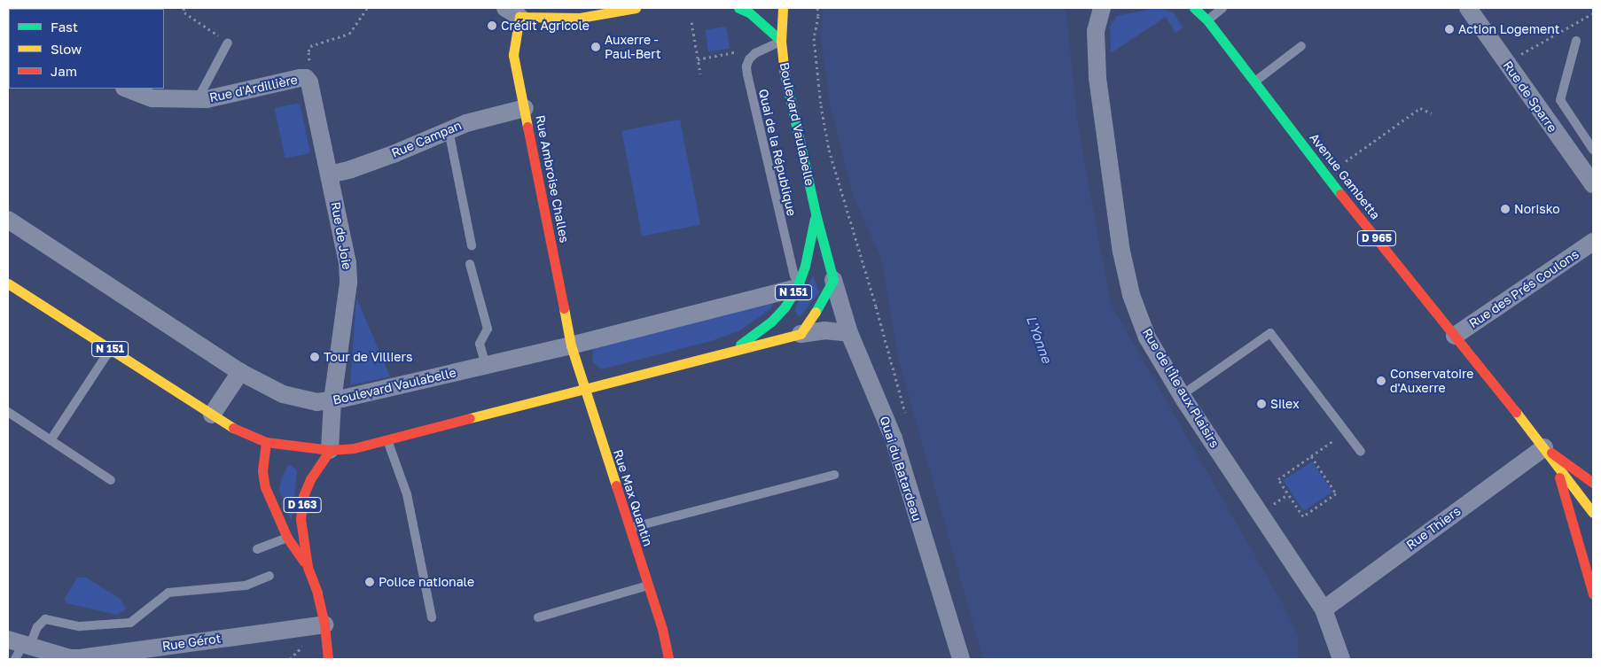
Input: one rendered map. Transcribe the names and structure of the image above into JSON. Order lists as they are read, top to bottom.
{
  "streets": {
    "main road": [
      "Boulevard Vaulabelle",
      "Avenue Gambetta",
      "Rue Ambroise Challes",
      "D 965",
      "N 151",
      "Rue Max Quantin",
      "D 163"
    ],
    "street": [
      "Rue d'Ardillière",
      "Rue de Sparre",
      "Rue Campan",
      "Rue de Joie",
      "Rue des Prés Coulons",
      "Rue de l'Île aux Plaisirs",
      "Quai du Batardeau",
      "Rue Thiers",
      "Rue Gérot"
    ],
    "lane": ["Quai de la République"]
  },
  "crossings": [
    ["Rue d'Ardillière", "Rue de Joie"],
    ["Boulevard Vaulabelle", "Quai de la République"],
    ["Boulevard Vaulabelle", "Rue Ambroise Challes"],
    ["Boulevard Vaulabelle", "Rue de Joie"],
    ["Boulevard Vaulabelle", "N 151"],
    ["Boulevard Vaulabelle", "Quai du Batardeau"],
    ["Boulevard Vaulabelle", "Rue Max Quantin"],
    ["Boulevard Vaulabelle", "D 163"],
    ["Rue Campan", "Rue Ambroise Challes"],
    ["Rue Campan", "Rue de Joie"],
    ["Avenue Gambetta", "Rue des Prés Coulons"],
    ["Avenue Gambetta", "Rue Thiers"],
    ["Rue Ambroise Challes", "Rue Max Quantin"],
    ["Rue de Joie", "D 163"],
    ["N 151", "Quai du Batardeau"],
    ["Rue de l'Île aux Plaisirs", "Rue Thiers"],
    ["D 163", "Rue Gérot"]
  ],
  "water": ["L'Yonne"],
  "places": [
    "Crédit Agricole",
    "Action Logement",
    "Auxerre - Paul-Bert",
    "Norisko",
    "Tour de Villiers",
    "Conservatoire d'Auxerre",
    "Silex",
    "Police nationale"
  ],
  "legend": ["Fast", "Slow", "Jam"]
}
